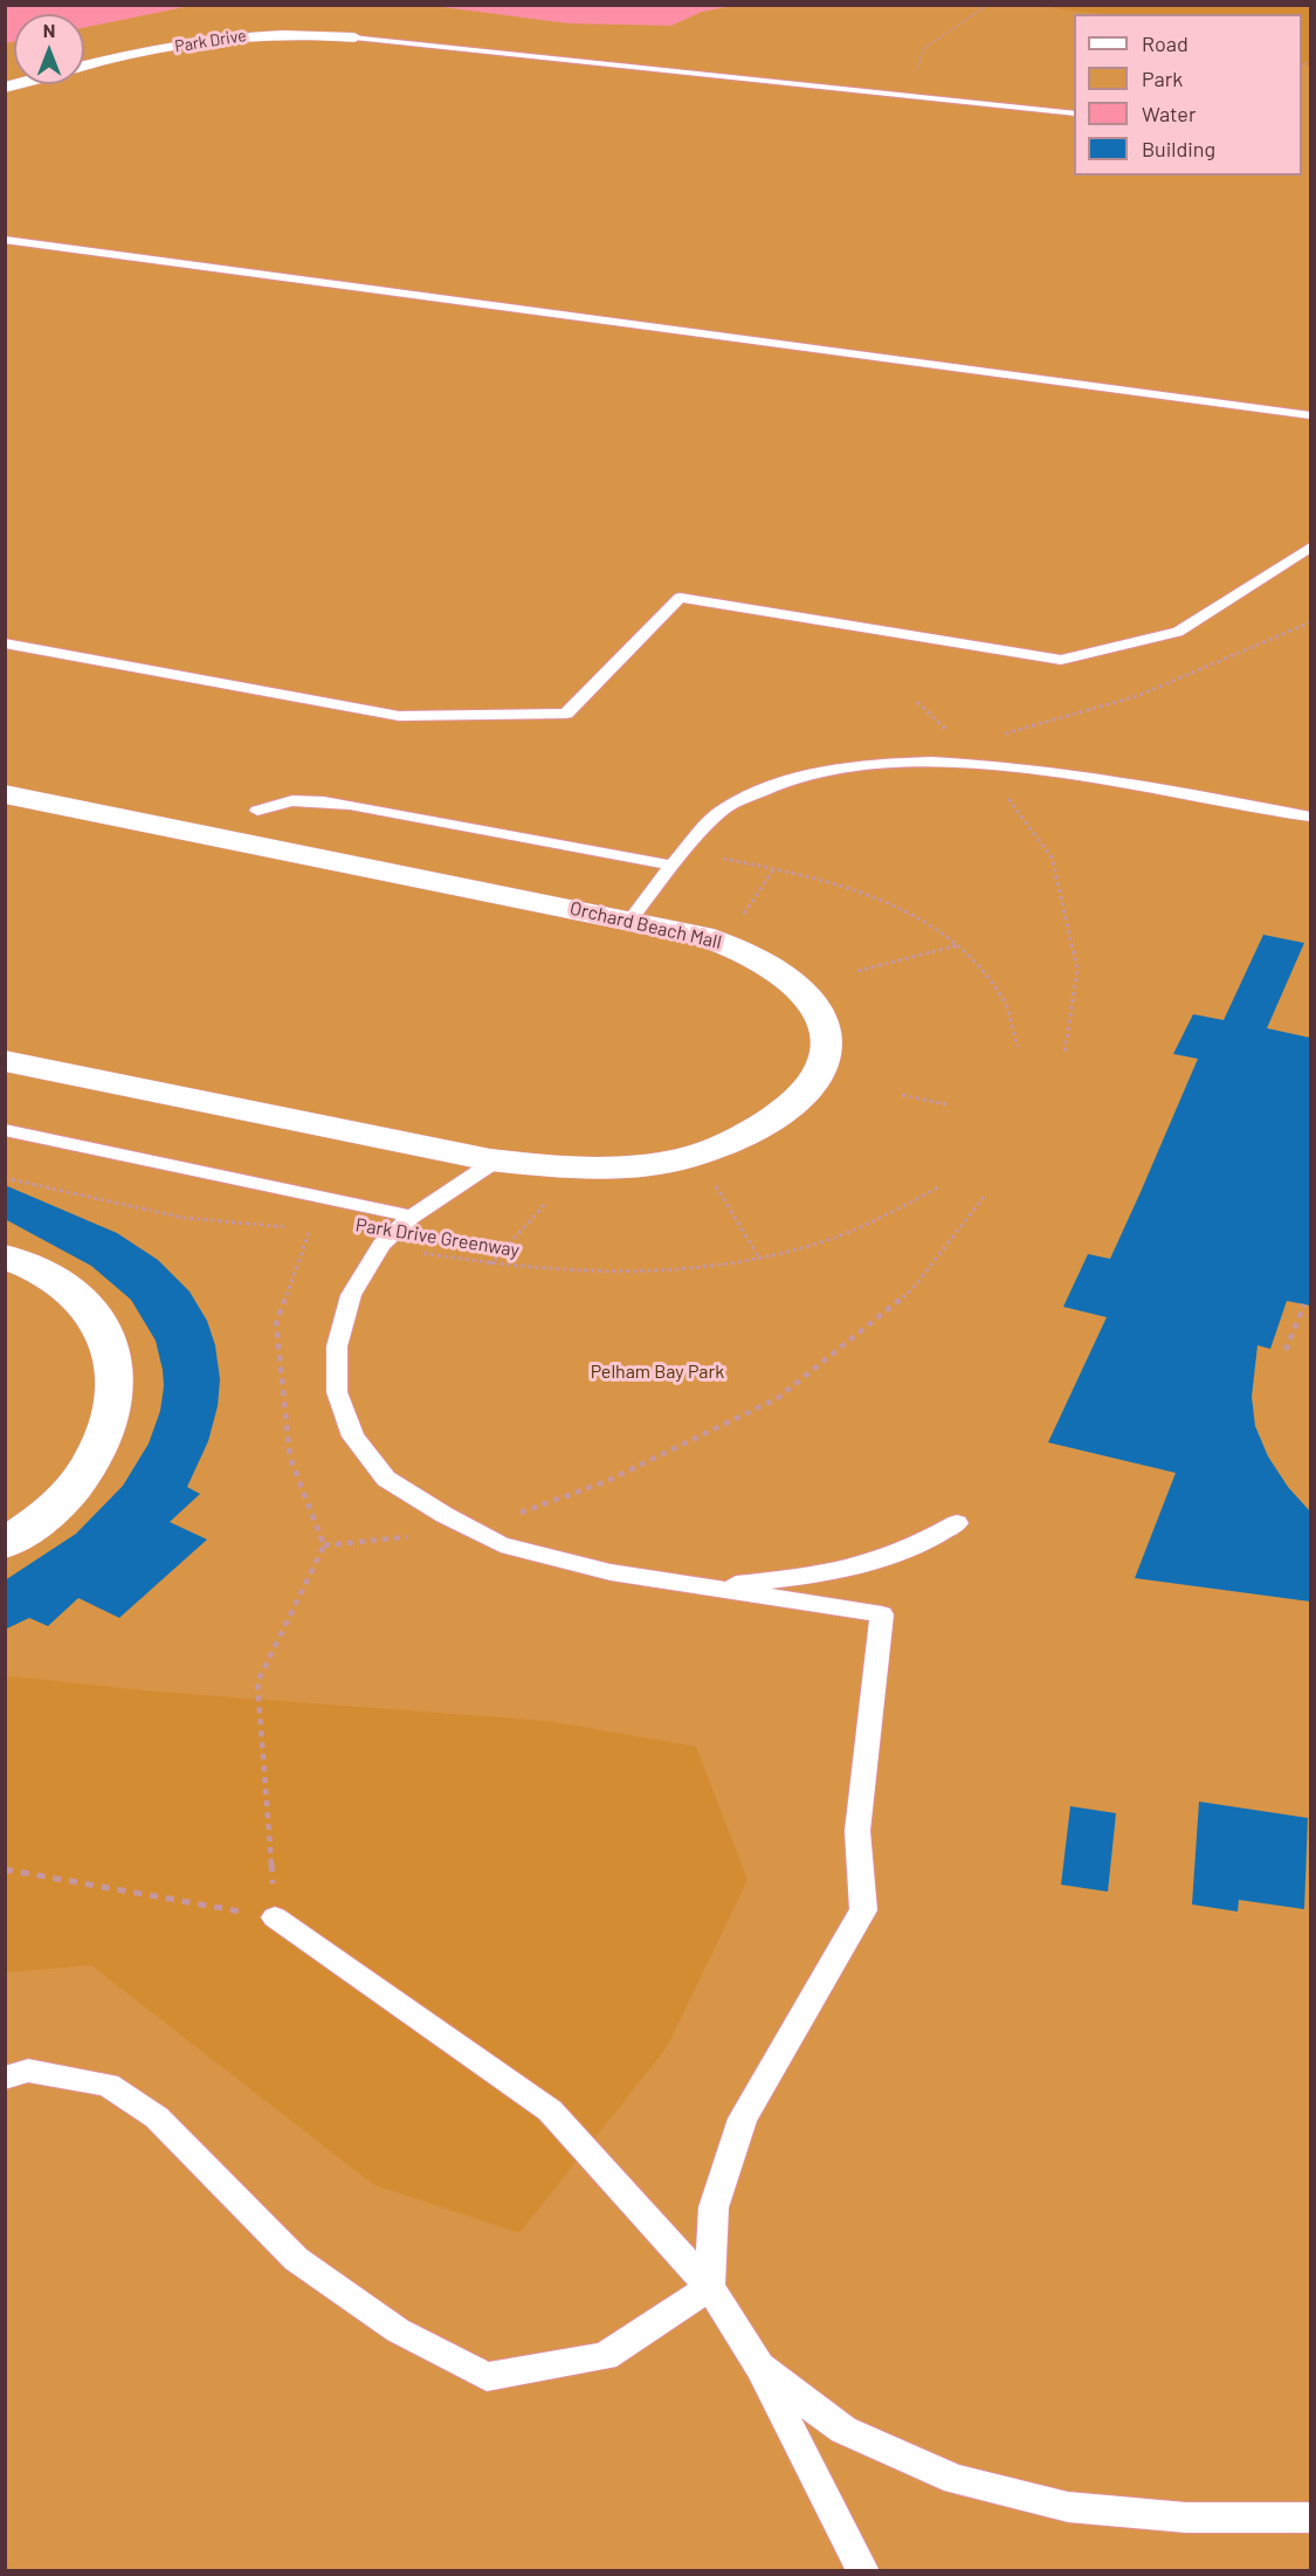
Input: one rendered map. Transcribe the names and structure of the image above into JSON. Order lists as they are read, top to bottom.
{
  "streets": {
    "street": ["Park Drive", "Orchard Beach Mall"],
    "path": ["Park Drive Greenway"]
  },
  "parks": ["Pelham Bay Park"],
  "legend": [
    "Road",
    "Park",
    "Water",
    "Building"
  ],
  "north": "top"
}
